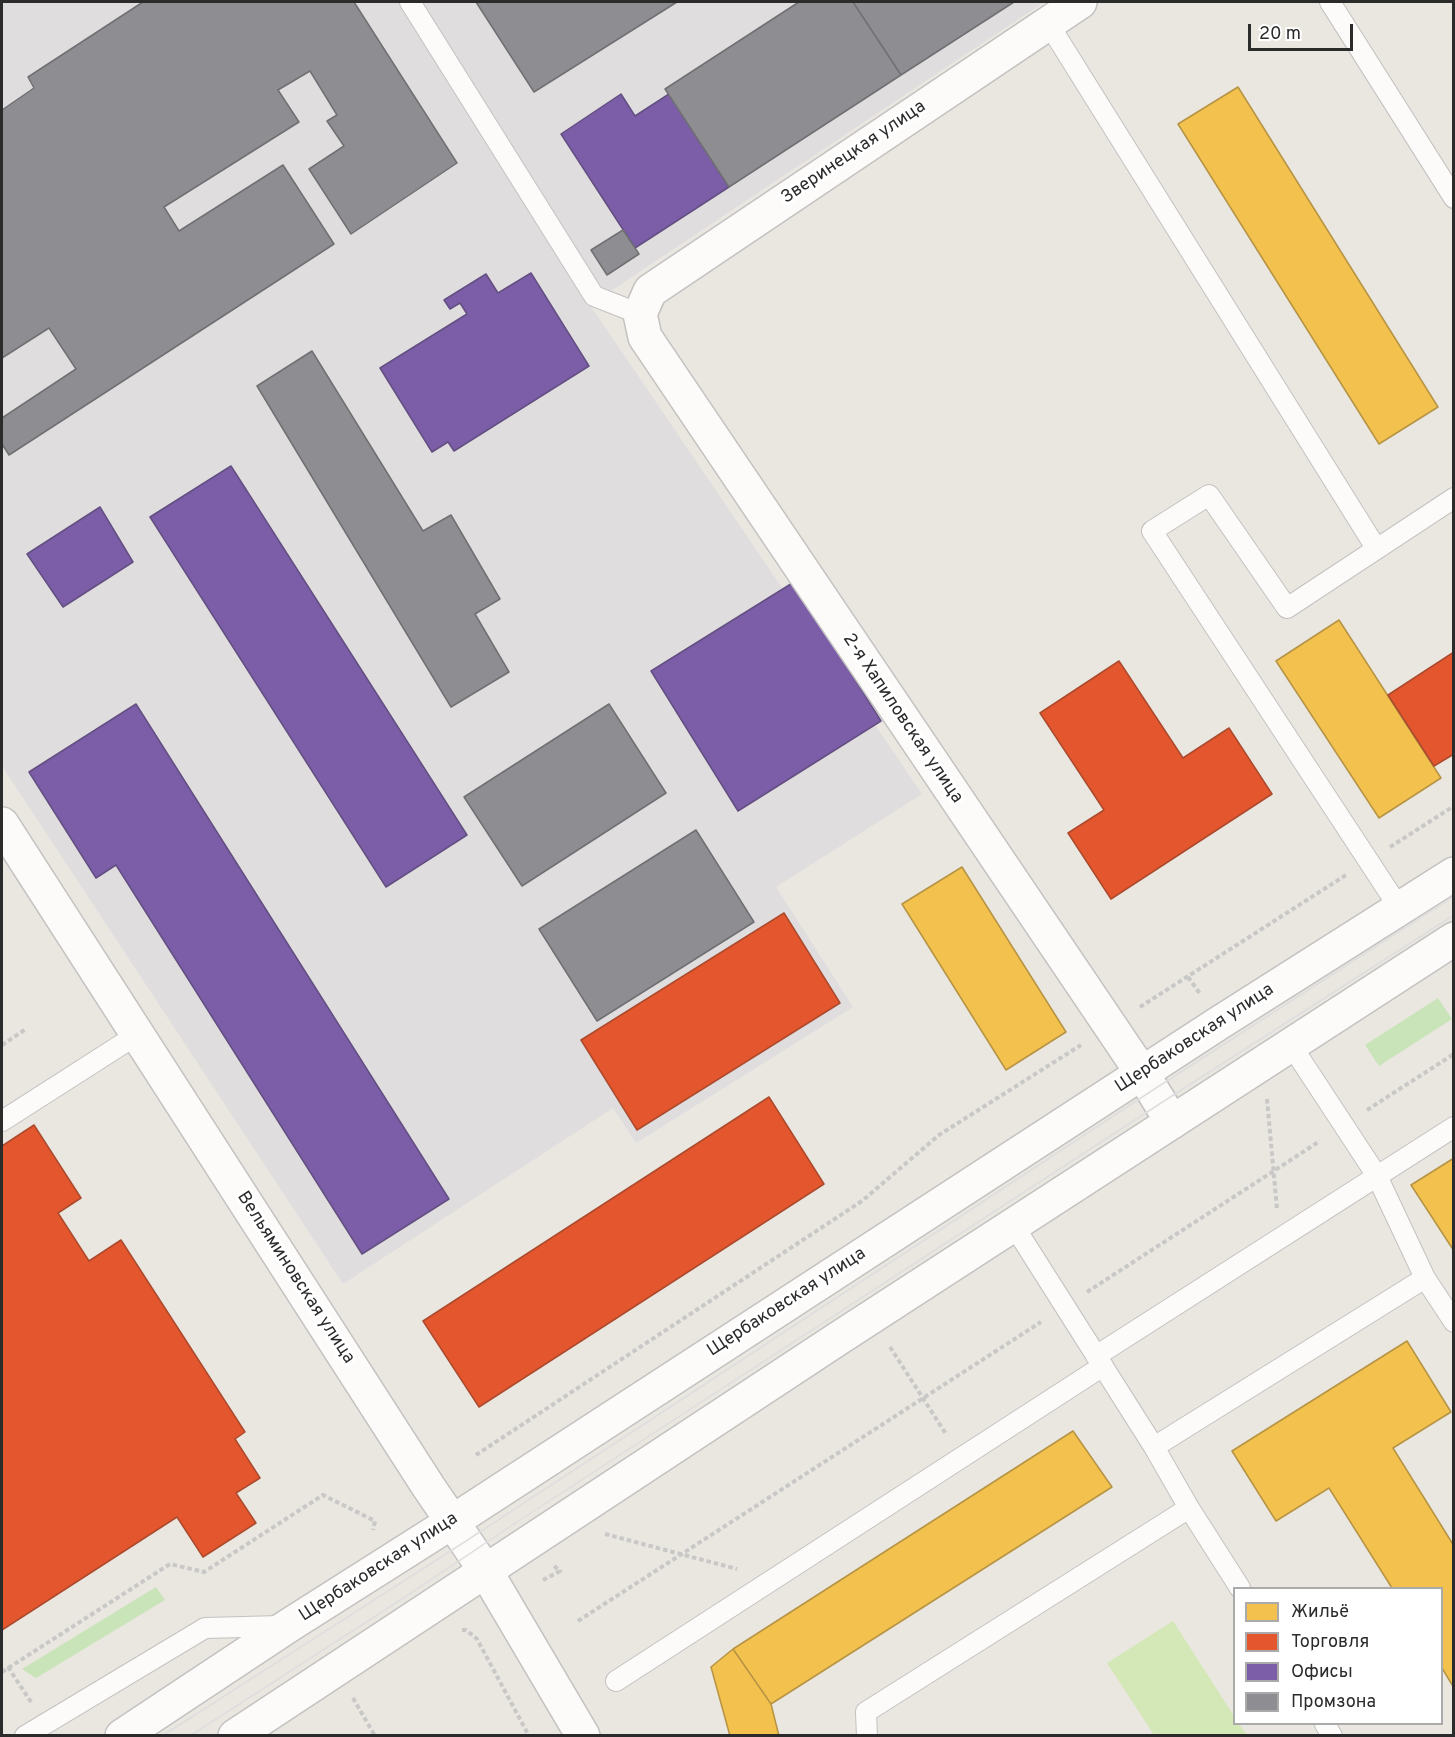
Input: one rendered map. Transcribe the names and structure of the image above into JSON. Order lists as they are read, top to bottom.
{
  "streets": {
    "main road": [
      "Зверинецкая улица",
      "2-я Хапиловская улица",
      "Щербаковская улица",
      "Вельяминовская улица"
    ]
  },
  "crossings": [
    ["Зверинецкая улица", "2-я Хапиловская улица"],
    ["2-я Хапиловская улица", "Щербаковская улица"],
    ["Щербаковская улица", "Вельяминовская улица"]
  ],
  "legend": [
    "Жильё",
    "Торговля",
    "Офисы",
    "Промзона"
  ],
  "scale_bar": "20 m"
}
